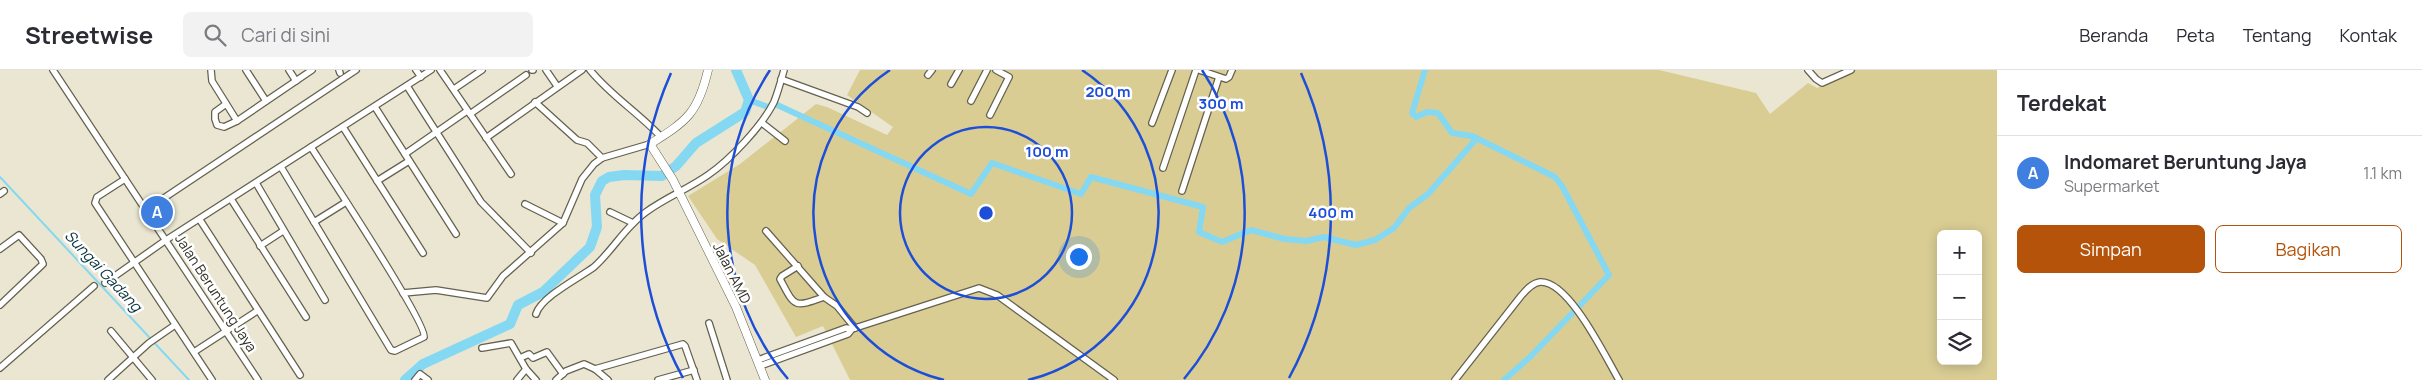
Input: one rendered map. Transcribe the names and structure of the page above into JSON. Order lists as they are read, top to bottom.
{
  "streets": {
    "street": ["Jalan AMD", "Jalan Beruntung Jaya"]
  },
  "water": ["Sungai Gadang"],
  "page": {
    "header": "Streetwise",
    "search": "Cari di sini",
    "nav": [
      "Beranda",
      "Peta",
      "Tentang",
      "Kontak"
    ],
    "heading": "Terdekat",
    "list": [
      {
        "mark": "A",
        "name": "Indomaret Beruntung Jaya",
        "note": "Supermarket",
        "value": "1.1 km"
      }
    ],
    "pins": "A",
    "buttons": ["Simpan", "Bagikan"],
    "map_buttons": ["+", "−"]
  },
  "rings": [
    "200 m",
    "300 m",
    "100 m",
    "400 m"
  ]
}
